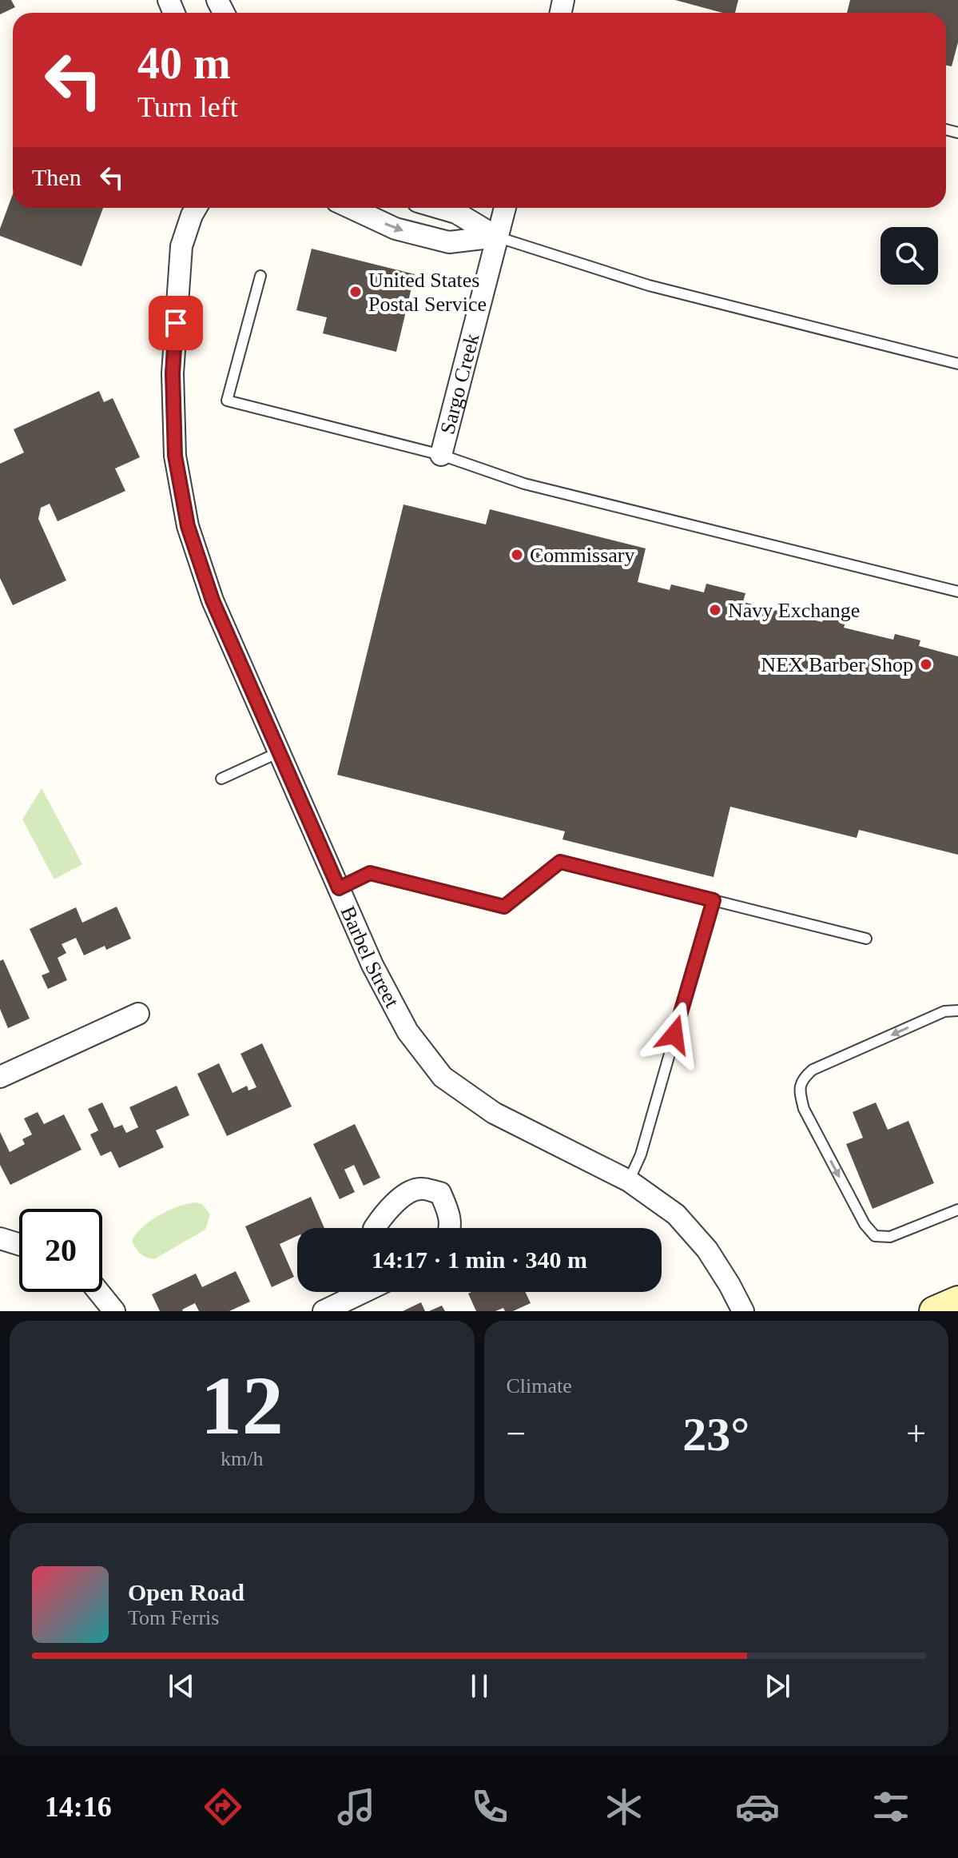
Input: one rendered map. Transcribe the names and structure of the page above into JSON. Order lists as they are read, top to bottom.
{
  "streets": {
    "street": ["Sargo Creek", "Barbel Street"]
  },
  "places": [
    "United States Postal Service",
    "Commissary",
    "Navy Exchange",
    "NEX Barber Shop"
  ],
  "page": {
    "turn": ["40 m", "Turn left"],
    "then": "Then",
    "limit": "20",
    "trip": "14:17 · 1 min · 340 m",
    "tile": [
      ["12", "km/h"],
      "Climate"
    ],
    "heat": ["−", "23°", "+"],
    "song": ["Open Road", "Tom Ferris"],
    "tabs": "14:16"
  }
}
